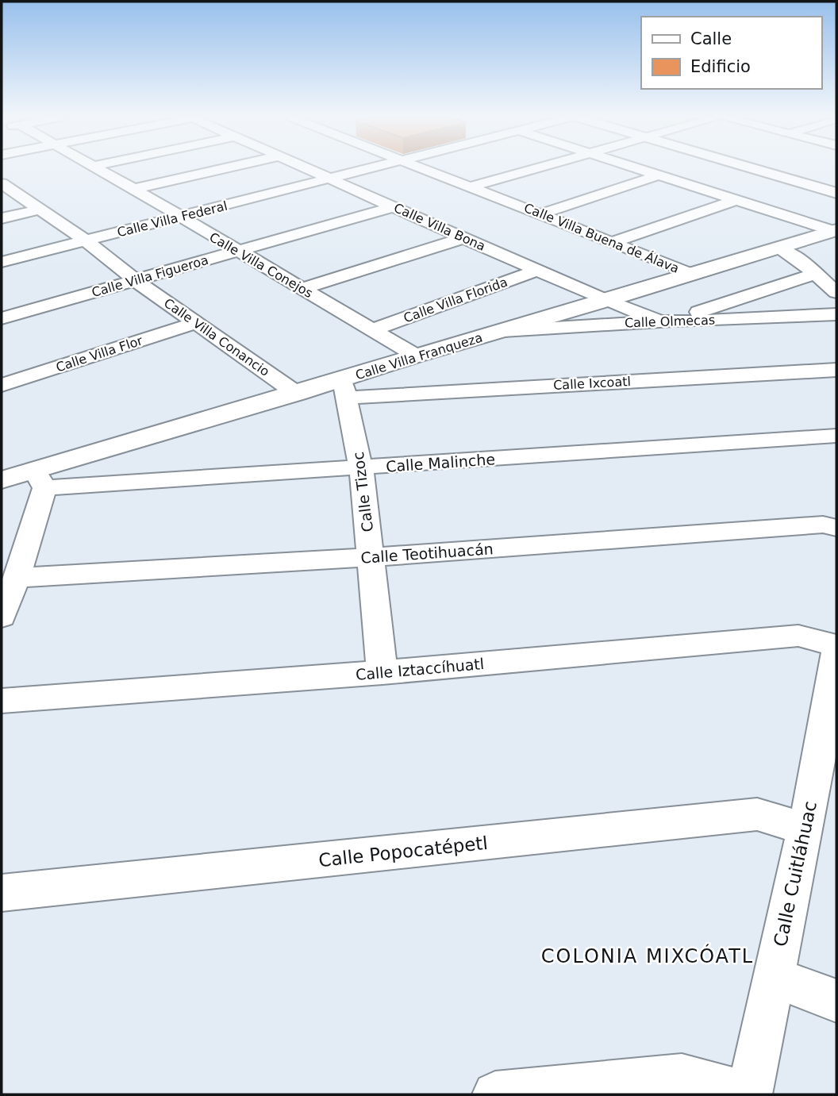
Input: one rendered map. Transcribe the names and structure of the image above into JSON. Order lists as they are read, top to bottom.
{
  "streets": {
    "street": [
      "Calle Villa Federal",
      "Calle Villa Bona",
      "Calle Villa Buena de Álava",
      "Calle Villa Conejos",
      "Calle Villa Figueroa",
      "Calle Villa Florida",
      "Calle Olmecas",
      "Calle Villa Conancio",
      "Calle Villa Flor",
      "Calle Villa Franqueza",
      "Calle Ixcoatl",
      "Calle Malinche",
      "Calle Tizoc",
      "Calle Teotihuacán",
      "Calle Iztaccíhuatl",
      "Calle Popocatépetl",
      "Calle Cuitláhuac"
    ]
  },
  "crossings": [
    ["Calle Villa Federal", "Calle Villa Bona"],
    ["Calle Villa Federal", "Calle Villa Conejos"],
    ["Calle Villa Federal", "Calle Villa Conancio"],
    ["Calle Villa Bona", "Calle Villa Figueroa"],
    ["Calle Villa Bona", "Calle Villa Florida"],
    ["Calle Villa Bona", "Calle Olmecas"],
    ["Calle Villa Bona", "Calle Villa Franqueza"],
    ["Calle Villa Buena de Álava", "Calle Villa Franqueza"],
    ["Calle Villa Conejos", "Calle Villa Figueroa"],
    ["Calle Villa Conejos", "Calle Villa Florida"],
    ["Calle Villa Conejos", "Calle Villa Franqueza"],
    ["Calle Villa Figueroa", "Calle Villa Conancio"],
    ["Calle Olmecas", "Calle Villa Franqueza"],
    ["Calle Villa Conancio", "Calle Villa Flor"],
    ["Calle Villa Conancio", "Calle Villa Franqueza"],
    ["Calle Villa Franqueza", "Calle Ixcoatl"],
    ["Calle Villa Franqueza", "Calle Malinche"],
    ["Calle Villa Franqueza", "Calle Tizoc"],
    ["Calle Ixcoatl", "Calle Tizoc"],
    ["Calle Malinche", "Calle Tizoc"],
    ["Calle Tizoc", "Calle Teotihuacán"],
    ["Calle Tizoc", "Calle Iztaccíhuatl"],
    ["Calle Popocatépetl", "Calle Cuitláhuac"]
  ],
  "districts": ["COLONIA MIXCÓATL"],
  "legend": ["Calle", "Edificio"]
}
